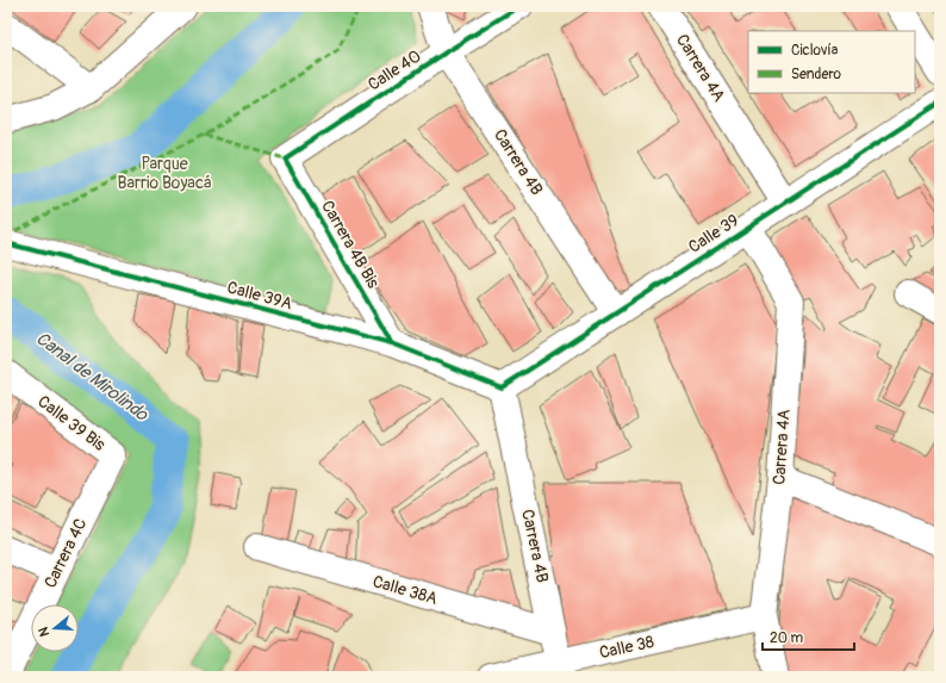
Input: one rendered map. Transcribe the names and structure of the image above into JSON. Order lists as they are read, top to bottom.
{
  "streets": {
    "street": [
      "Carrera 4A",
      "Calle 40",
      "Carrera 4B",
      "Calle 39",
      "Carrera 4B Bis",
      "Calle 39A",
      "Calle 39 Bis",
      "Carrera 4C",
      "Calle 38A",
      "Calle 38"
    ]
  },
  "crossings": [
    ["Carrera 4A", "Calle 39"],
    ["Carrera 4A", "Calle 38"],
    ["Calle 40", "Carrera 4B"],
    ["Calle 40", "Carrera 4B Bis"],
    ["Carrera 4B", "Calle 39"],
    ["Carrera 4B", "Calle 39A"],
    ["Carrera 4B", "Calle 38A"],
    ["Carrera 4B", "Calle 38"],
    ["Calle 39", "Calle 39A"],
    ["Carrera 4B Bis", "Calle 39A"],
    ["Calle 39 Bis", "Carrera 4C"]
  ],
  "water": ["Canal de Mirolindo"],
  "parks": ["Parque Barrio Boyacá"],
  "legend": ["Ciclovía", "Sendero"],
  "scale_bar": "20 m",
  "north": "left"
}
